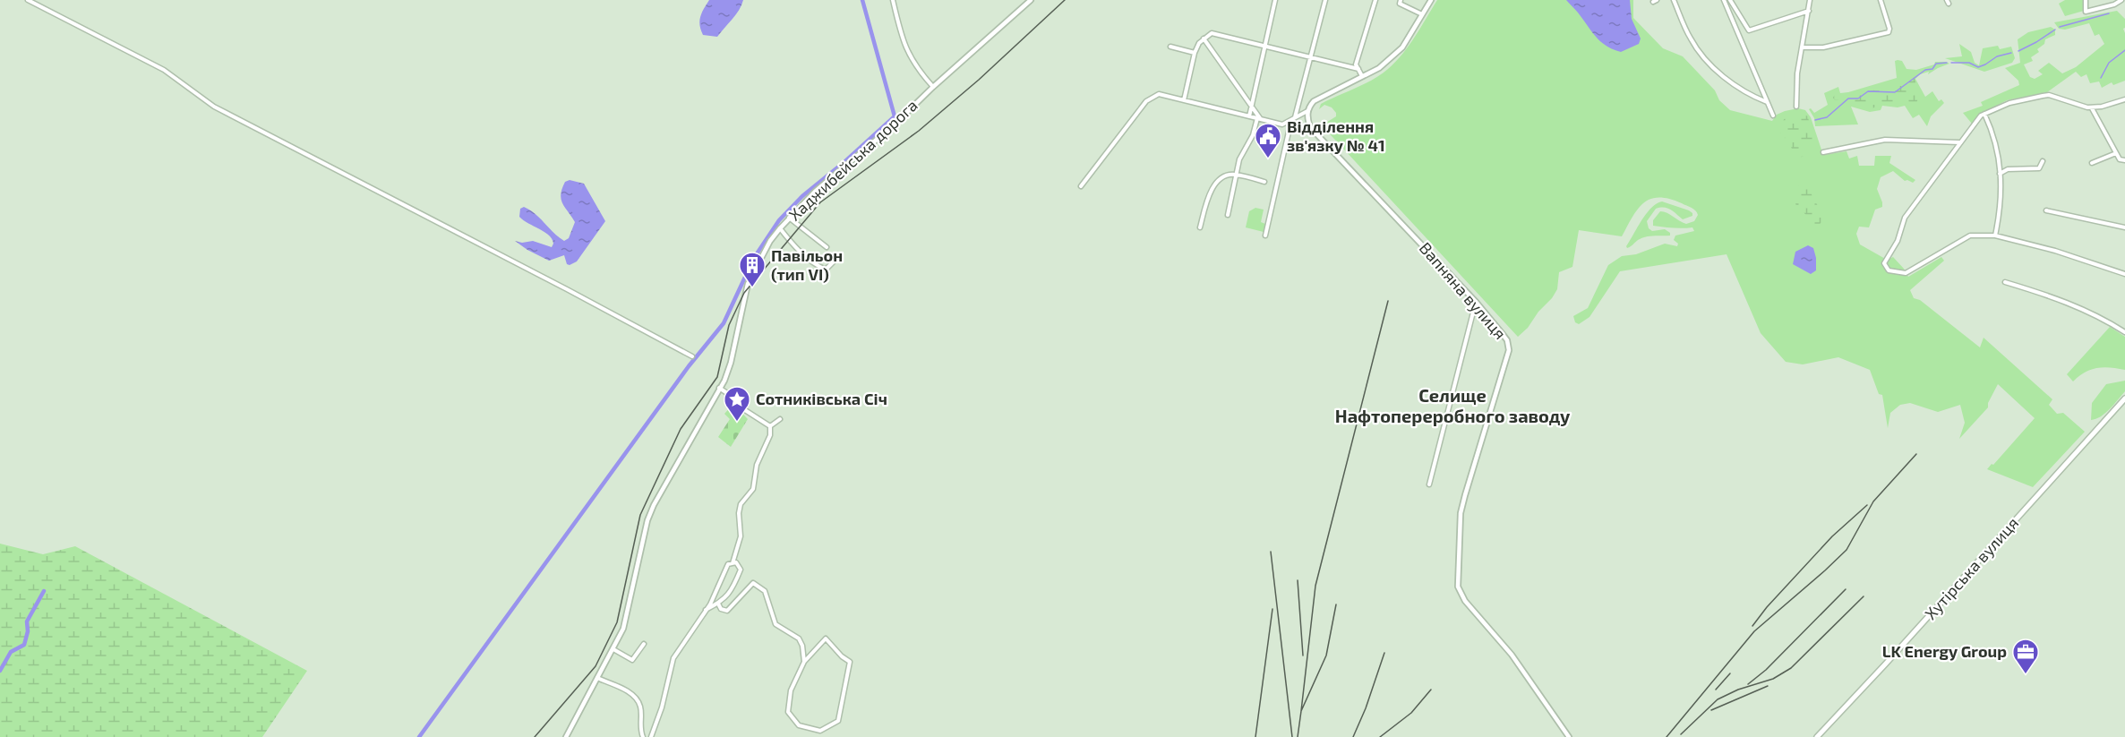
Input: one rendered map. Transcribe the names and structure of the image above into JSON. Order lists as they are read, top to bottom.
{
  "streets": {
    "main road": ["Хутірська вулиця"],
    "street": ["Хаджибейська дорога", "Вапняна вулиця"]
  },
  "districts": ["Селище Нафтопереробного заводу"],
  "places": {
    "public building": ["Відділення зв'язку № 41"],
    "building": ["Павільон (тип VI)"],
    "place": ["Сотниківська Січ"],
    "office": ["LK Energy Group"]
  }
}
